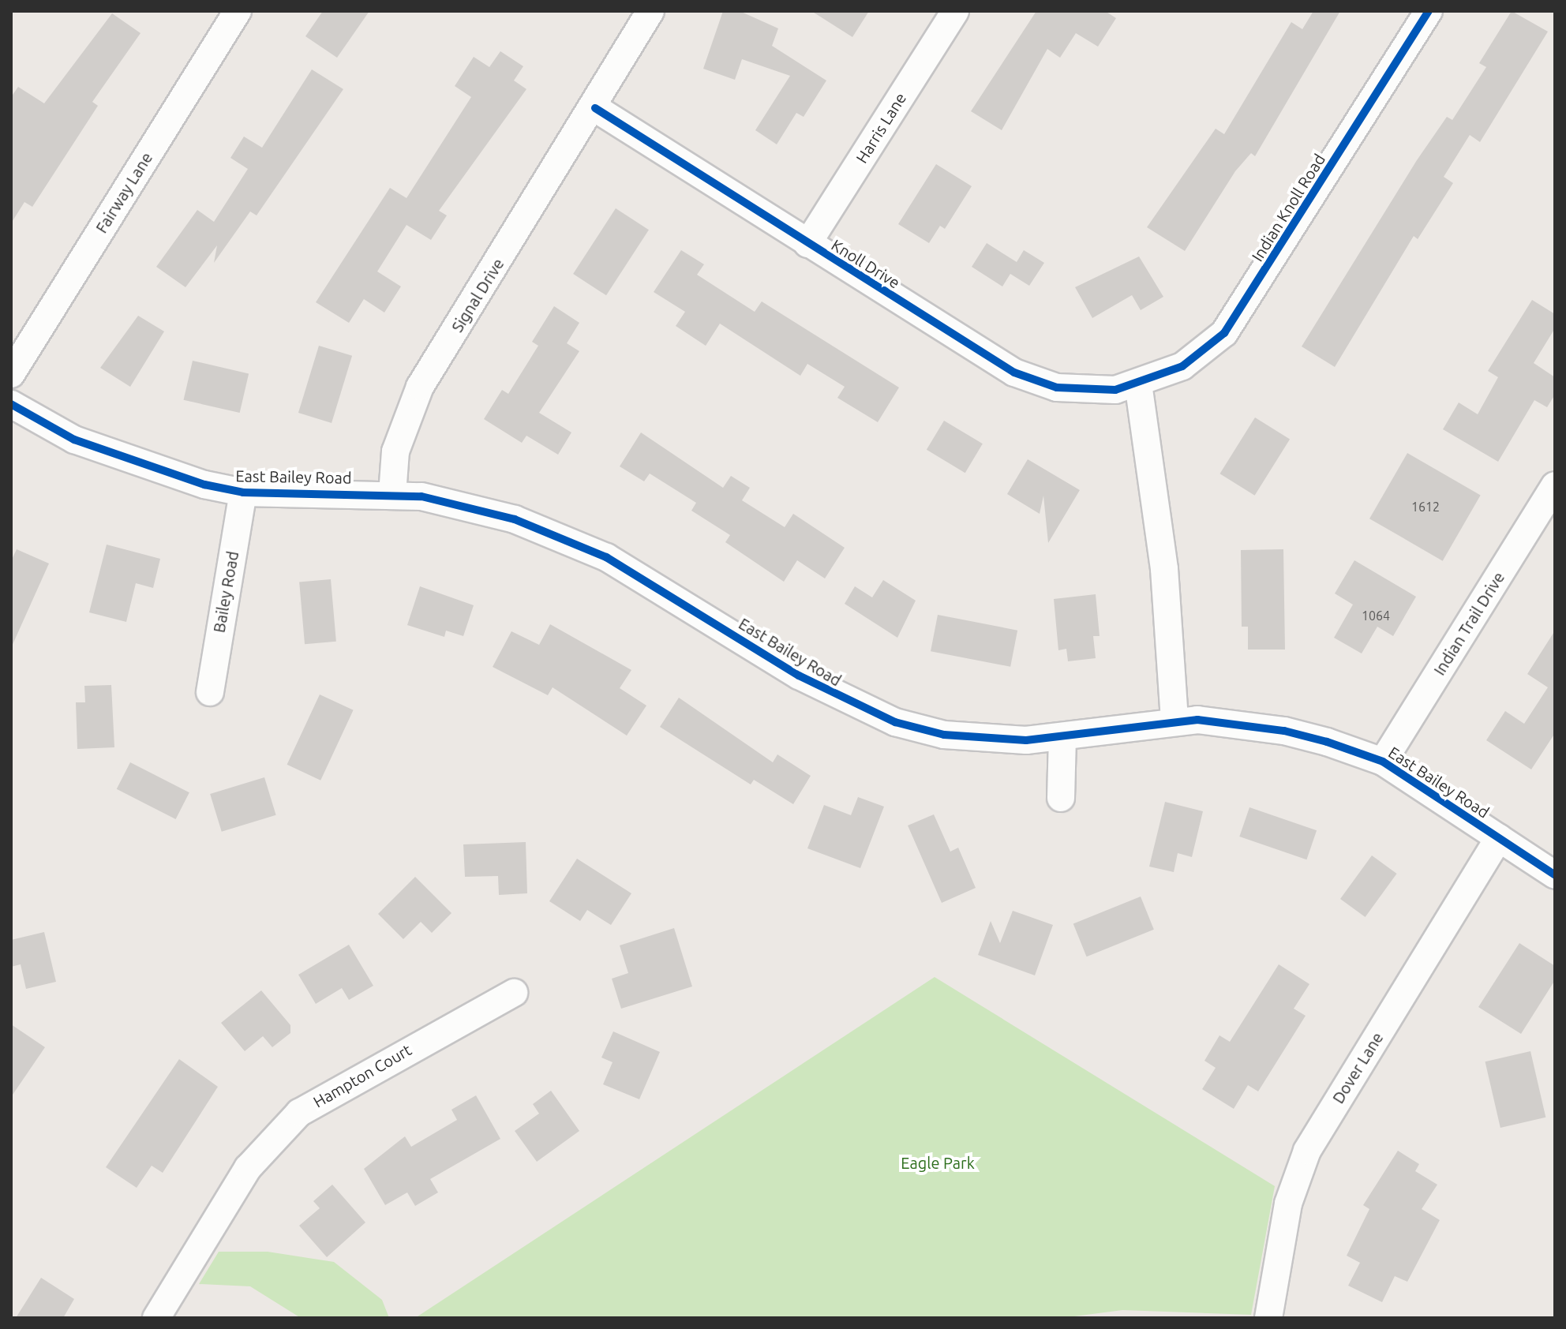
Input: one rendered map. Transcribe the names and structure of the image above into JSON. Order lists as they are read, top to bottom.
{
  "streets": {
    "street": [
      "Harris Lane",
      "Fairway Lane",
      "Indian Knoll Road",
      "Knoll Drive",
      "Signal Drive",
      "East Bailey Road",
      "Bailey Road",
      "Indian Trail Drive",
      "Dover Lane",
      "Hampton Court"
    ]
  },
  "crossings": [
    ["Harris Lane", "Knoll Drive"],
    ["Indian Knoll Road", "Knoll Drive"],
    ["Knoll Drive", "Signal Drive"],
    ["Signal Drive", "East Bailey Road"],
    ["East Bailey Road", "Bailey Road"],
    ["East Bailey Road", "Indian Trail Drive"],
    ["East Bailey Road", "Dover Lane"]
  ],
  "parks": ["Eagle Park"],
  "house_numbers": ["1612", "1064"]
}
